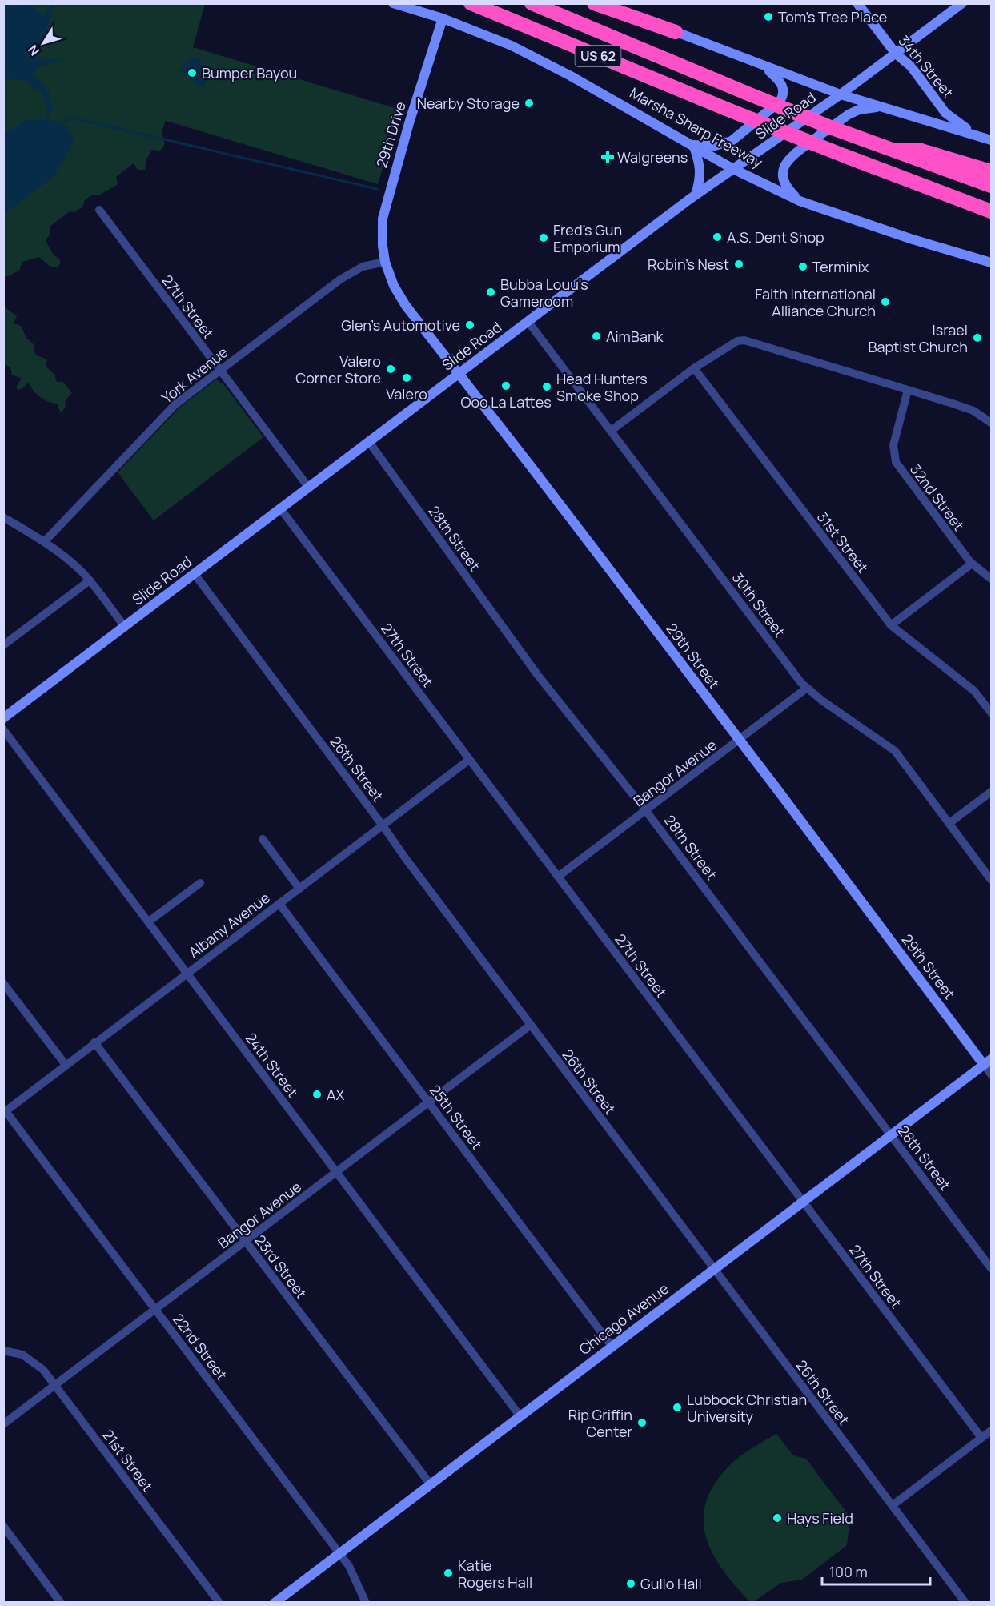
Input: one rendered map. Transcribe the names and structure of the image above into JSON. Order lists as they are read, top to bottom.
{
  "streets": {
    "highway": ["US 62", "Marsha Sharp Freeway"],
    "main road": [
      "34th Street",
      "Slide Road",
      "29th Drive",
      "29th Street",
      "Chicago Avenue"
    ],
    "street": [
      "27th Street",
      "York Avenue",
      "32nd Street",
      "28th Street",
      "31st Street",
      "30th Street",
      "26th Street",
      "Bangor Avenue",
      "Albany Avenue",
      "24th Street",
      "25th Street",
      "23rd Street",
      "22nd Street",
      "21st Street"
    ]
  },
  "crossings": [
    ["34th Street", "Slide Road"],
    ["Slide Road", "Marsha Sharp Freeway"],
    ["Slide Road", "27th Street"],
    ["Slide Road", "28th Street"],
    ["Slide Road", "30th Street"],
    ["Slide Road", "29th Street"],
    ["Slide Road", "26th Street"],
    ["Marsha Sharp Freeway", "29th Drive"],
    ["29th Drive", "York Avenue"],
    ["29th Drive", "29th Street"],
    ["27th Street", "York Avenue"],
    ["27th Street", "Bangor Avenue"],
    ["27th Street", "Albany Avenue"],
    ["27th Street", "Chicago Avenue"],
    ["York Avenue", "29th Street"],
    ["28th Street", "Bangor Avenue"],
    ["28th Street", "Chicago Avenue"],
    ["30th Street", "Bangor Avenue"],
    ["29th Street", "Bangor Avenue"],
    ["29th Street", "Chicago Avenue"],
    ["26th Street", "Bangor Avenue"],
    ["26th Street", "Albany Avenue"],
    ["26th Street", "Chicago Avenue"],
    ["Bangor Avenue", "24th Street"],
    ["Bangor Avenue", "25th Street"],
    ["Bangor Avenue", "23rd Street"],
    ["Bangor Avenue", "22nd Street"],
    ["Bangor Avenue", "21st Street"],
    ["Albany Avenue", "24th Street"],
    ["Albany Avenue", "25th Street"],
    ["Albany Avenue", "23rd Street"],
    ["Albany Avenue", "22nd Street"],
    ["24th Street", "Chicago Avenue"],
    ["25th Street", "Chicago Avenue"],
    ["23rd Street", "Chicago Avenue"],
    ["Chicago Avenue", "22nd Street"]
  ],
  "places": {
    "other": [
      "Tom's Tree Place",
      "Bumper Bayou",
      "Nearby Storage",
      "A.S. Dent Shop",
      "Fred's Gun Emporium",
      "Robin's Nest",
      "Terminix",
      "Bubba Louu's Gameroom",
      "Faith International Alliance Church",
      "Glen's Automotive",
      "AimBank",
      "Israel Baptist Church",
      "Valero Corner Store",
      "Valero",
      "Ooo La Lattes",
      "Head Hunters Smoke Shop",
      "AX",
      "Lubbock Christian University",
      "Rip Griffin Center",
      "Hays Field",
      "Katie Rogers Hall",
      "Gullo Hall"
    ],
    "health": ["Walgreens"]
  },
  "scale_bar": "100 m",
  "north": "bottom left"
}
